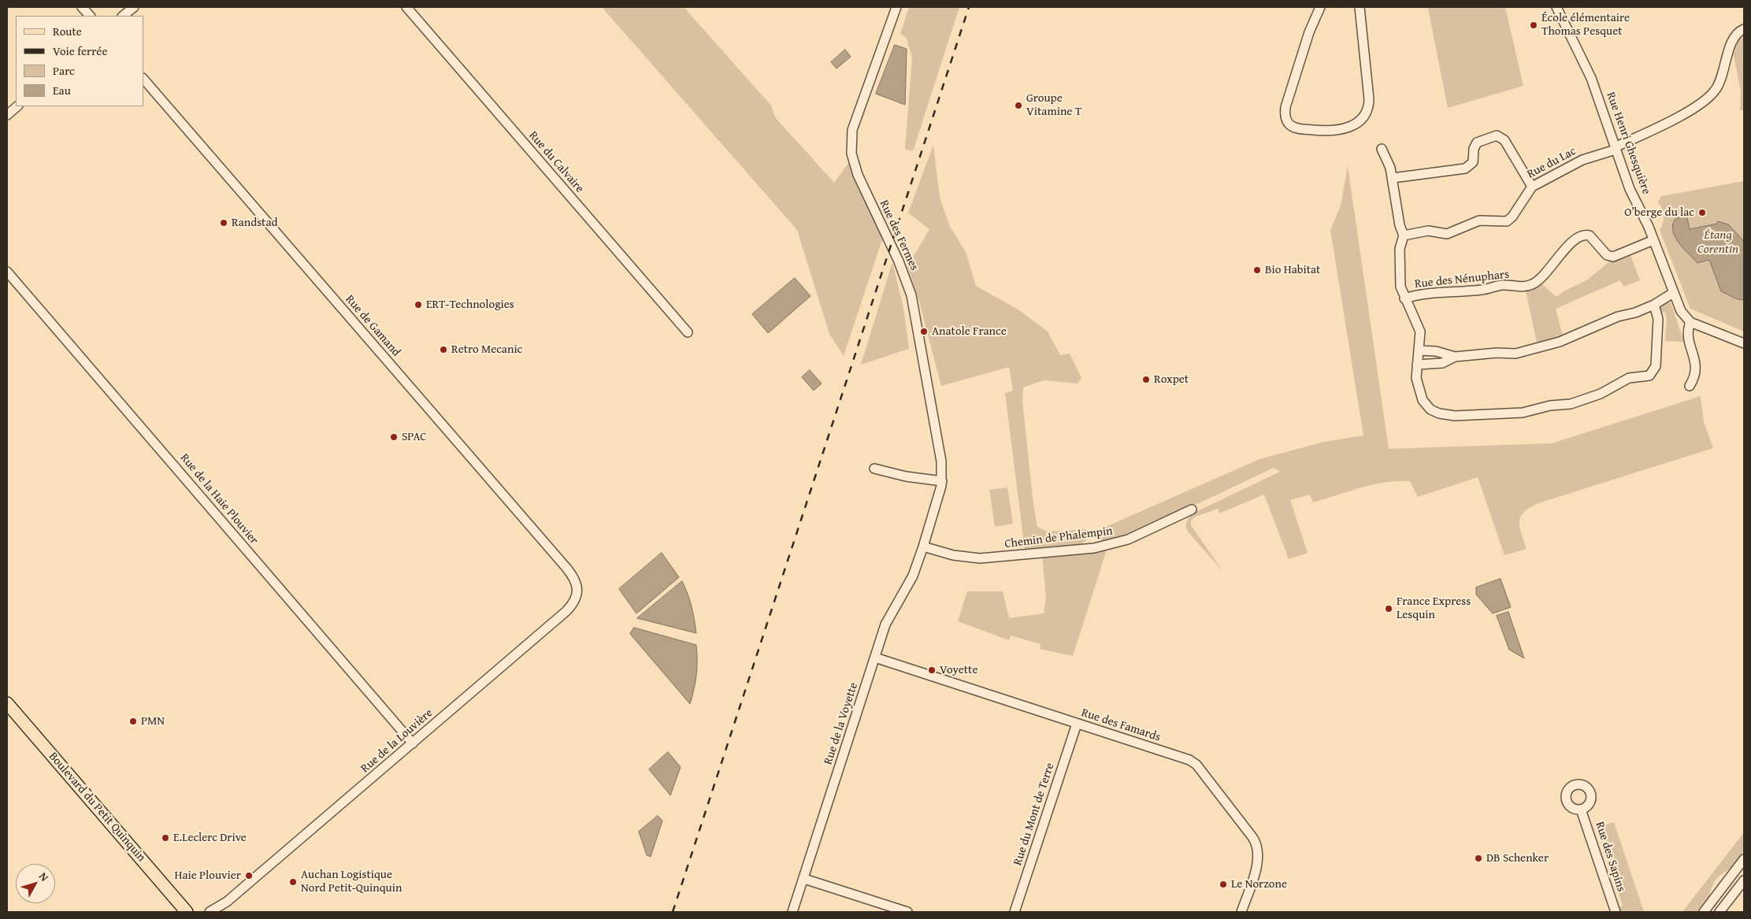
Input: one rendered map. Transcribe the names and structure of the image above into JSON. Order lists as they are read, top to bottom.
{
  "streets": {
    "main road": ["Boulevard du Petit Quinquin"],
    "street": [
      "Rue Henri Ghesquière",
      "Rue du Calvaire",
      "Rue du Lac",
      "Rue des Fermes",
      "Rue des Nénuphars",
      "Rue de Gamand",
      "Rue de la Haie Plouvier",
      "Chemin de Phalempin",
      "Rue de la Voyette",
      "Rue des Famards",
      "Rue de la Louvière",
      "Rue du Mont de Terre",
      "Rue des Sapins"
    ]
  },
  "crossings": [
    ["Rue Henri Ghesquière", "Rue du Lac"],
    ["Rue Henri Ghesquière", "Rue des Nénuphars"],
    ["Rue des Fermes", "Chemin de Phalempin"],
    ["Rue des Fermes", "Rue de la Voyette"],
    ["Rue de Gamand", "Rue de la Louvière"],
    ["Rue de la Haie Plouvier", "Rue de la Louvière"],
    ["Chemin de Phalempin", "Rue de la Voyette"],
    ["Rue de la Voyette", "Rue des Famards"],
    ["Rue des Famards", "Rue du Mont de Terre"]
  ],
  "water": ["Étang Corentin"],
  "places": [
    "École élémentaire Thomas Pesquet",
    "Groupe Vitamine T",
    "O’berge du lac",
    "Randstad",
    "Bio Habitat",
    "ERT-Technologies",
    "Anatole France",
    "Retro Mecanic",
    "Roxpet",
    "SPAC",
    "France Express Lesquin",
    "Voyette",
    "PMN",
    "E.Leclerc Drive",
    "DB Schenker",
    "Haie Plouvier",
    "Auchan Logistique Nord Petit-Quinquin",
    "Le Norzone"
  ],
  "legend": [
    "Route",
    "Voie ferrée",
    "Parc",
    "Eau"
  ],
  "north": "top right"
}
